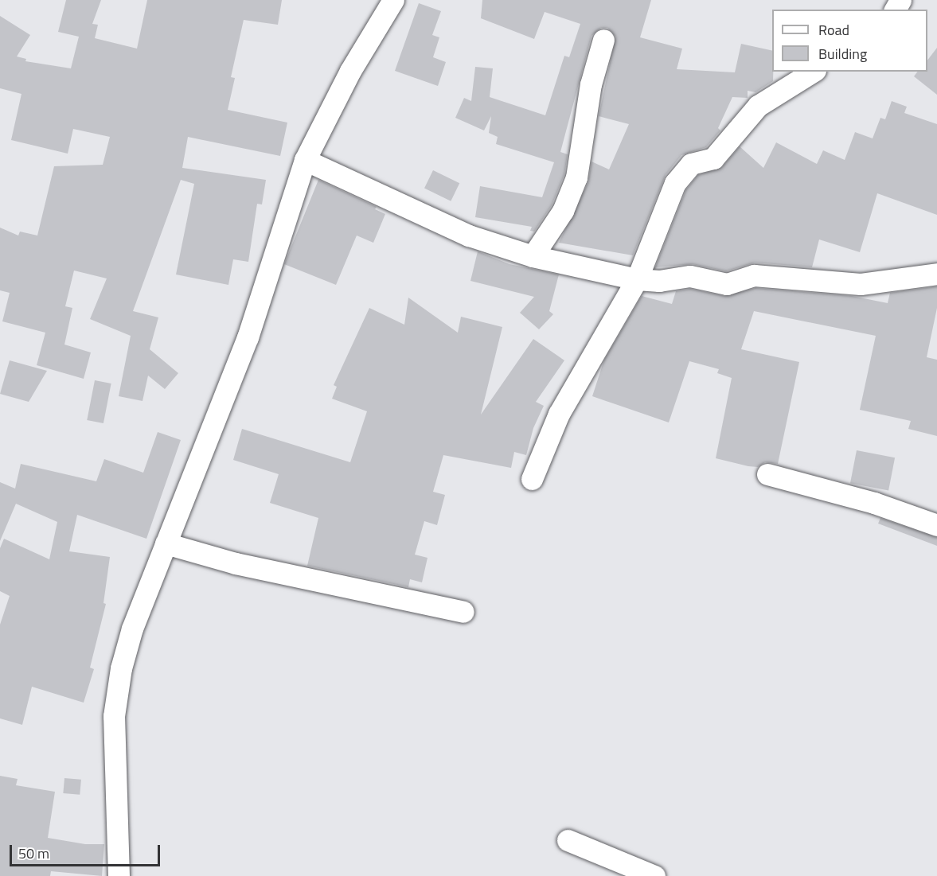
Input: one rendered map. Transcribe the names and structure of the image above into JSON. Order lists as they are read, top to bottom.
{
  "legend": ["Road", "Building"],
  "scale_bar": "50 m"
}
